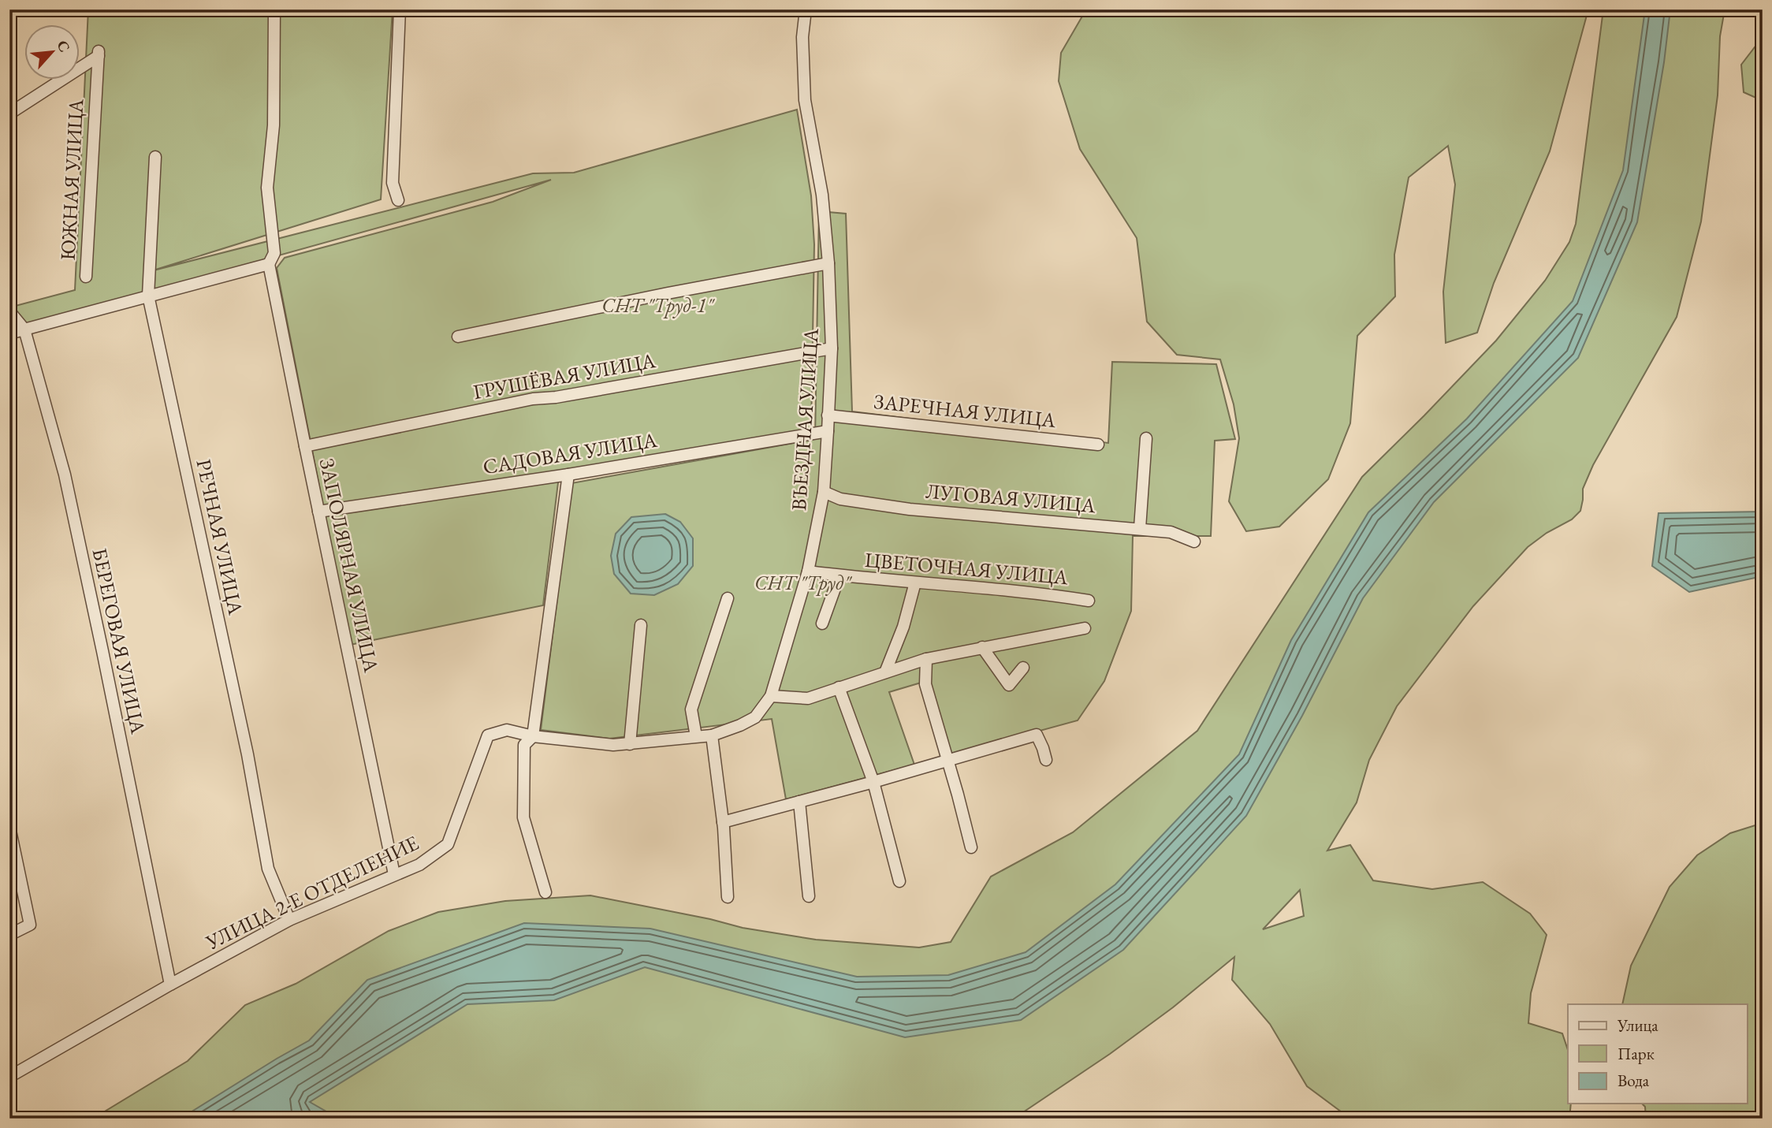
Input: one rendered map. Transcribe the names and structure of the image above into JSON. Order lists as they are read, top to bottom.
{
  "streets": {
    "street": [
      "ЮЖНАЯ УЛИЦА",
      "ГРУШЁВАЯ УЛИЦА",
      "ЗАРЕЧНАЯ УЛИЦА",
      "ВЪЕЗДНАЯ УЛИЦА",
      "САДОВАЯ УЛИЦА",
      "ЛУГОВАЯ УЛИЦА",
      "РЕЧНАЯ УЛИЦА",
      "ЗАПОЛЯРНАЯ УЛИЦА",
      "ЦВЕТОЧНАЯ УЛИЦА",
      "БЕРЕГОВАЯ УЛИЦА",
      "УЛИЦА 2-Е ОТДЕЛЕНИЕ"
    ]
  },
  "crossings": [
    ["ГРУШЁВАЯ УЛИЦА", "ВЪЕЗДНАЯ УЛИЦА"],
    ["ГРУШЁВАЯ УЛИЦА", "ЗАПОЛЯРНАЯ УЛИЦА"],
    ["ЗАРЕЧНАЯ УЛИЦА", "ВЪЕЗДНАЯ УЛИЦА"],
    ["ВЪЕЗДНАЯ УЛИЦА", "САДОВАЯ УЛИЦА"],
    ["ВЪЕЗДНАЯ УЛИЦА", "ЛУГОВАЯ УЛИЦА"],
    ["ВЪЕЗДНАЯ УЛИЦА", "ЦВЕТОЧНАЯ УЛИЦА"],
    ["ВЪЕЗДНАЯ УЛИЦА", "УЛИЦА 2-Е ОТДЕЛЕНИЕ"],
    ["САДОВАЯ УЛИЦА", "ЗАПОЛЯРНАЯ УЛИЦА"],
    ["РЕЧНАЯ УЛИЦА", "УЛИЦА 2-Е ОТДЕЛЕНИЕ"],
    ["ЗАПОЛЯРНАЯ УЛИЦА", "УЛИЦА 2-Е ОТДЕЛЕНИЕ"],
    ["БЕРЕГОВАЯ УЛИЦА", "УЛИЦА 2-Е ОТДЕЛЕНИЕ"]
  ],
  "parks": ["СНТ \"Труд-1\"", "СНТ \"Труд\""],
  "legend": ["Улица", "Парк", "Вода"],
  "north": "top right"
}
